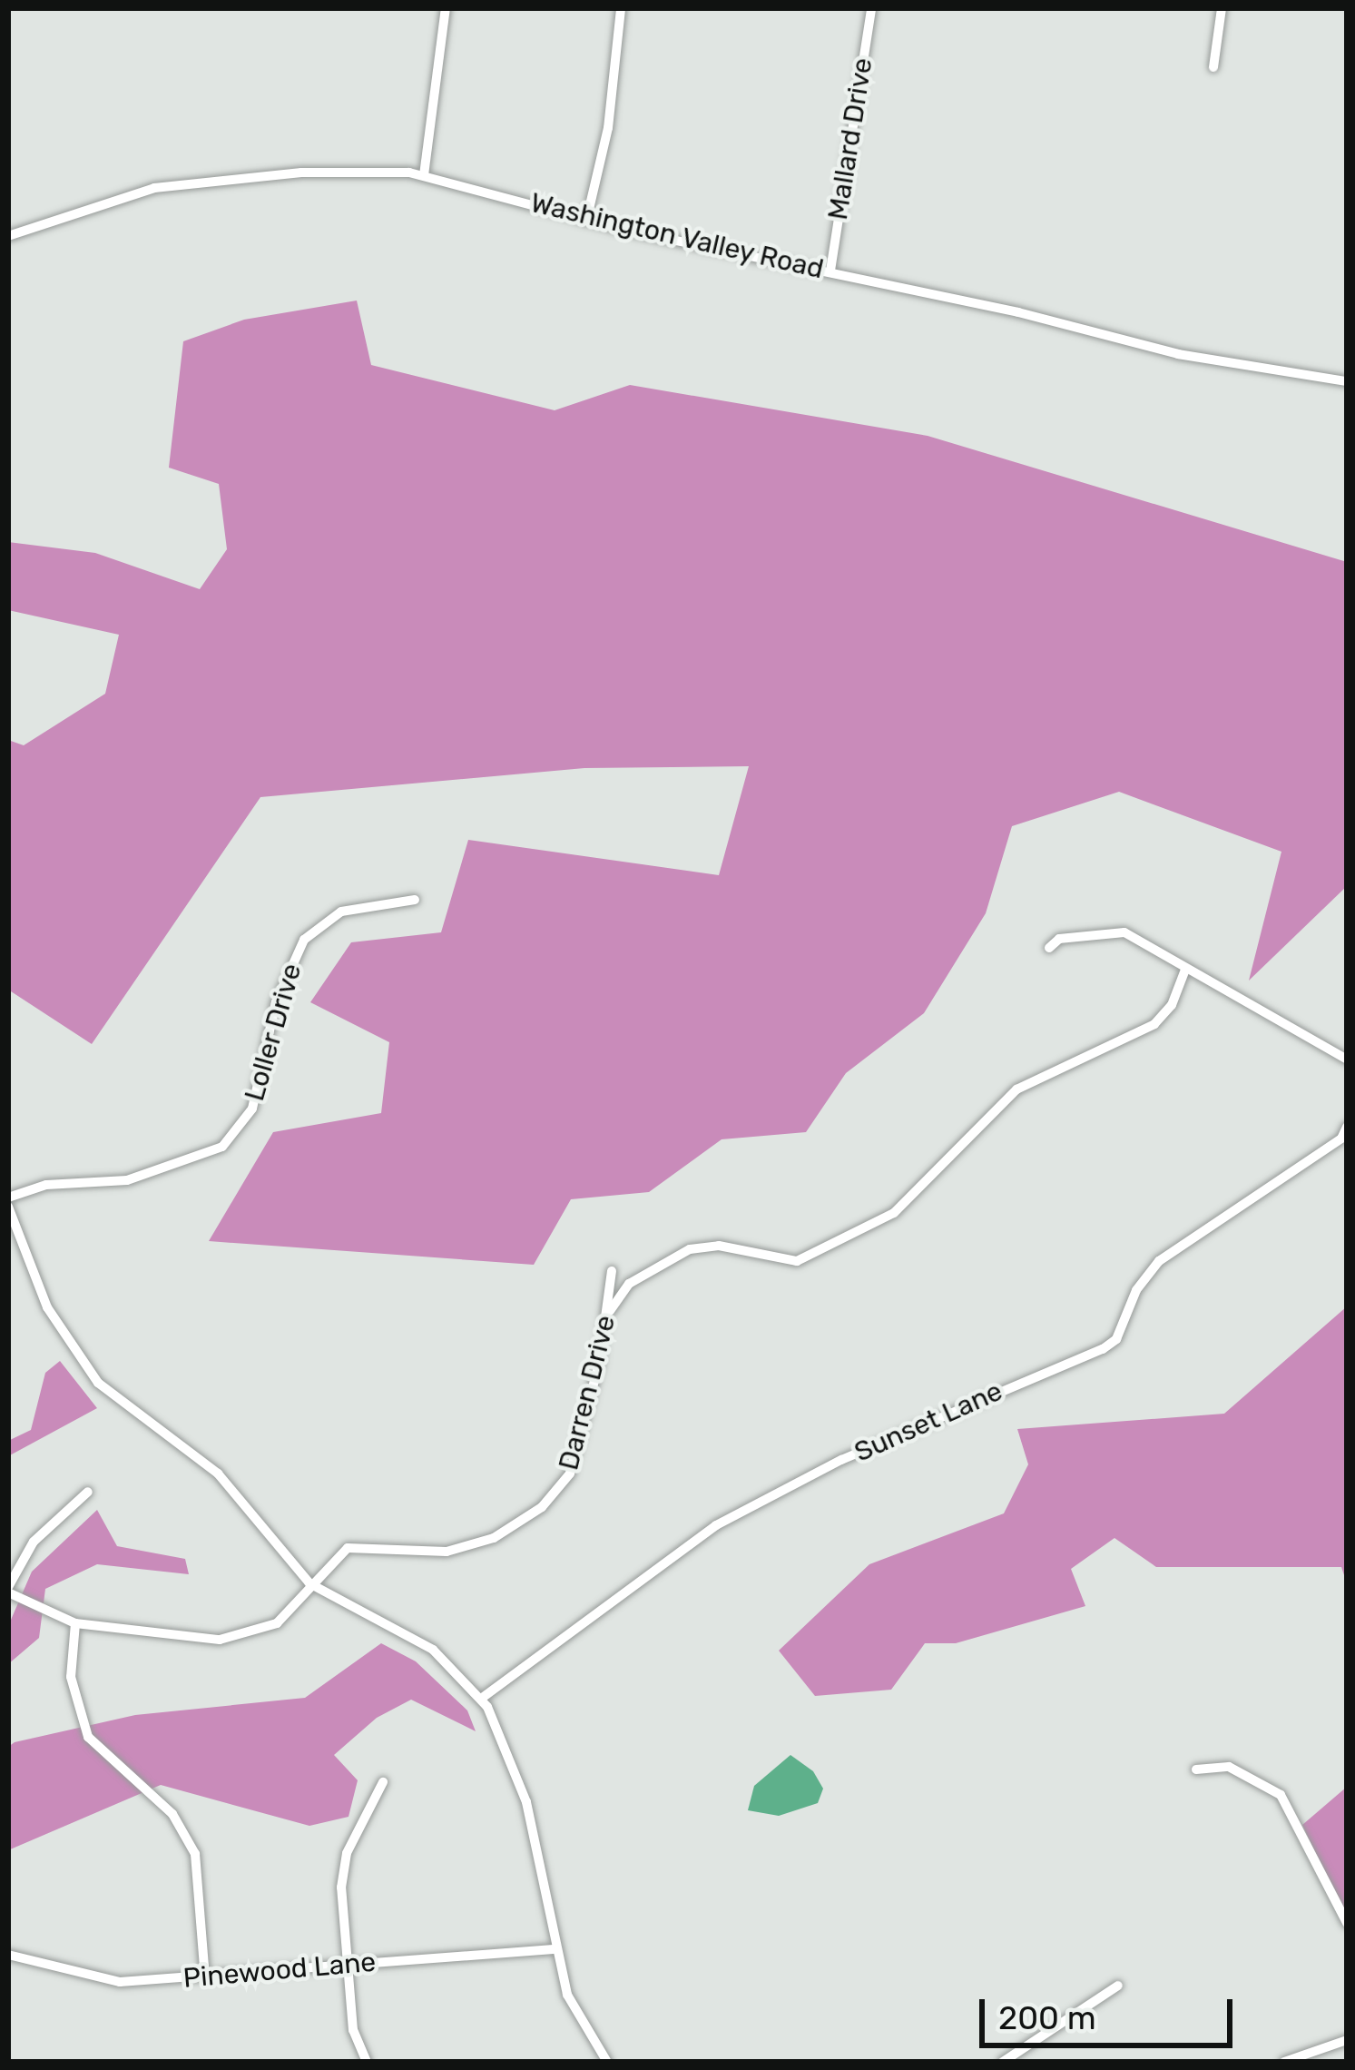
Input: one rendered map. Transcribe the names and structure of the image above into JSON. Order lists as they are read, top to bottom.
{
  "streets": {
    "street": [
      "Mallard Drive",
      "Washington Valley Road",
      "Loller Drive",
      "Darren Drive",
      "Sunset Lane",
      "Pinewood Lane"
    ]
  },
  "crossings": [
    ["Mallard Drive", "Washington Valley Road"]
  ],
  "scale_bar": "200 m"
}
